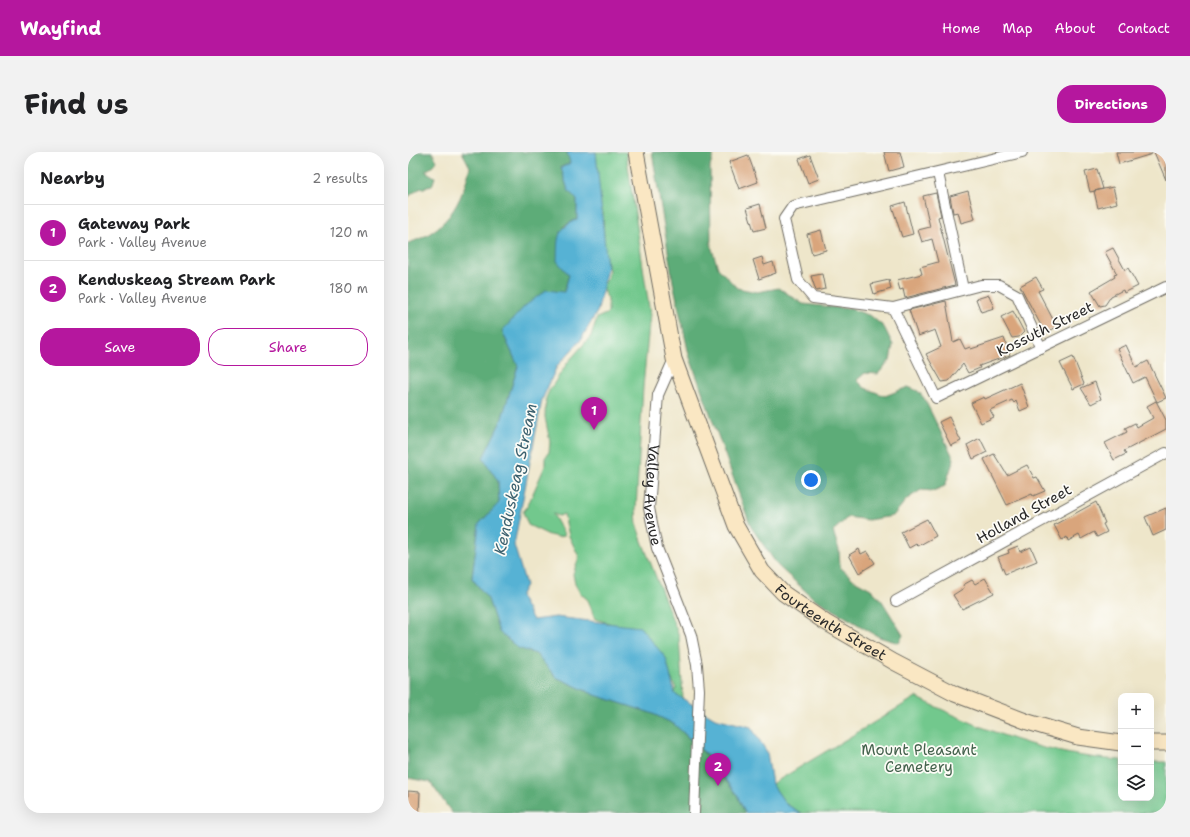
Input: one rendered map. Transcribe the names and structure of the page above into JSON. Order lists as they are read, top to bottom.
{
  "streets": {
    "street": [
      "Kossuth Street",
      "Valley Avenue",
      "Holland Street",
      "Fourteenth Street"
    ]
  },
  "crossings": [
    ["Valley Avenue", "Fourteenth Street"]
  ],
  "water": ["Kenduskeag Stream"],
  "parks": ["Mount Pleasant Cemetery"],
  "page": {
    "header": "Wayfind",
    "nav": [
      "Home",
      "Map",
      "About",
      "Contact"
    ],
    "title": "Find us",
    "buttons": [
      "Directions",
      ["Save", "Share"]
    ],
    "heading": ["Nearby", "2 results"],
    "list": [
      {
        "mark": "1",
        "name": "Gateway Park",
        "note": "Park · Valley Avenue",
        "value": "120 m"
      },
      {
        "mark": "2",
        "name": "Kenduskeag Stream Park",
        "note": "Park · Valley Avenue",
        "value": "180 m"
      }
    ],
    "pins": ["1", "2"],
    "map_buttons": ["+", "−"]
  }
}
